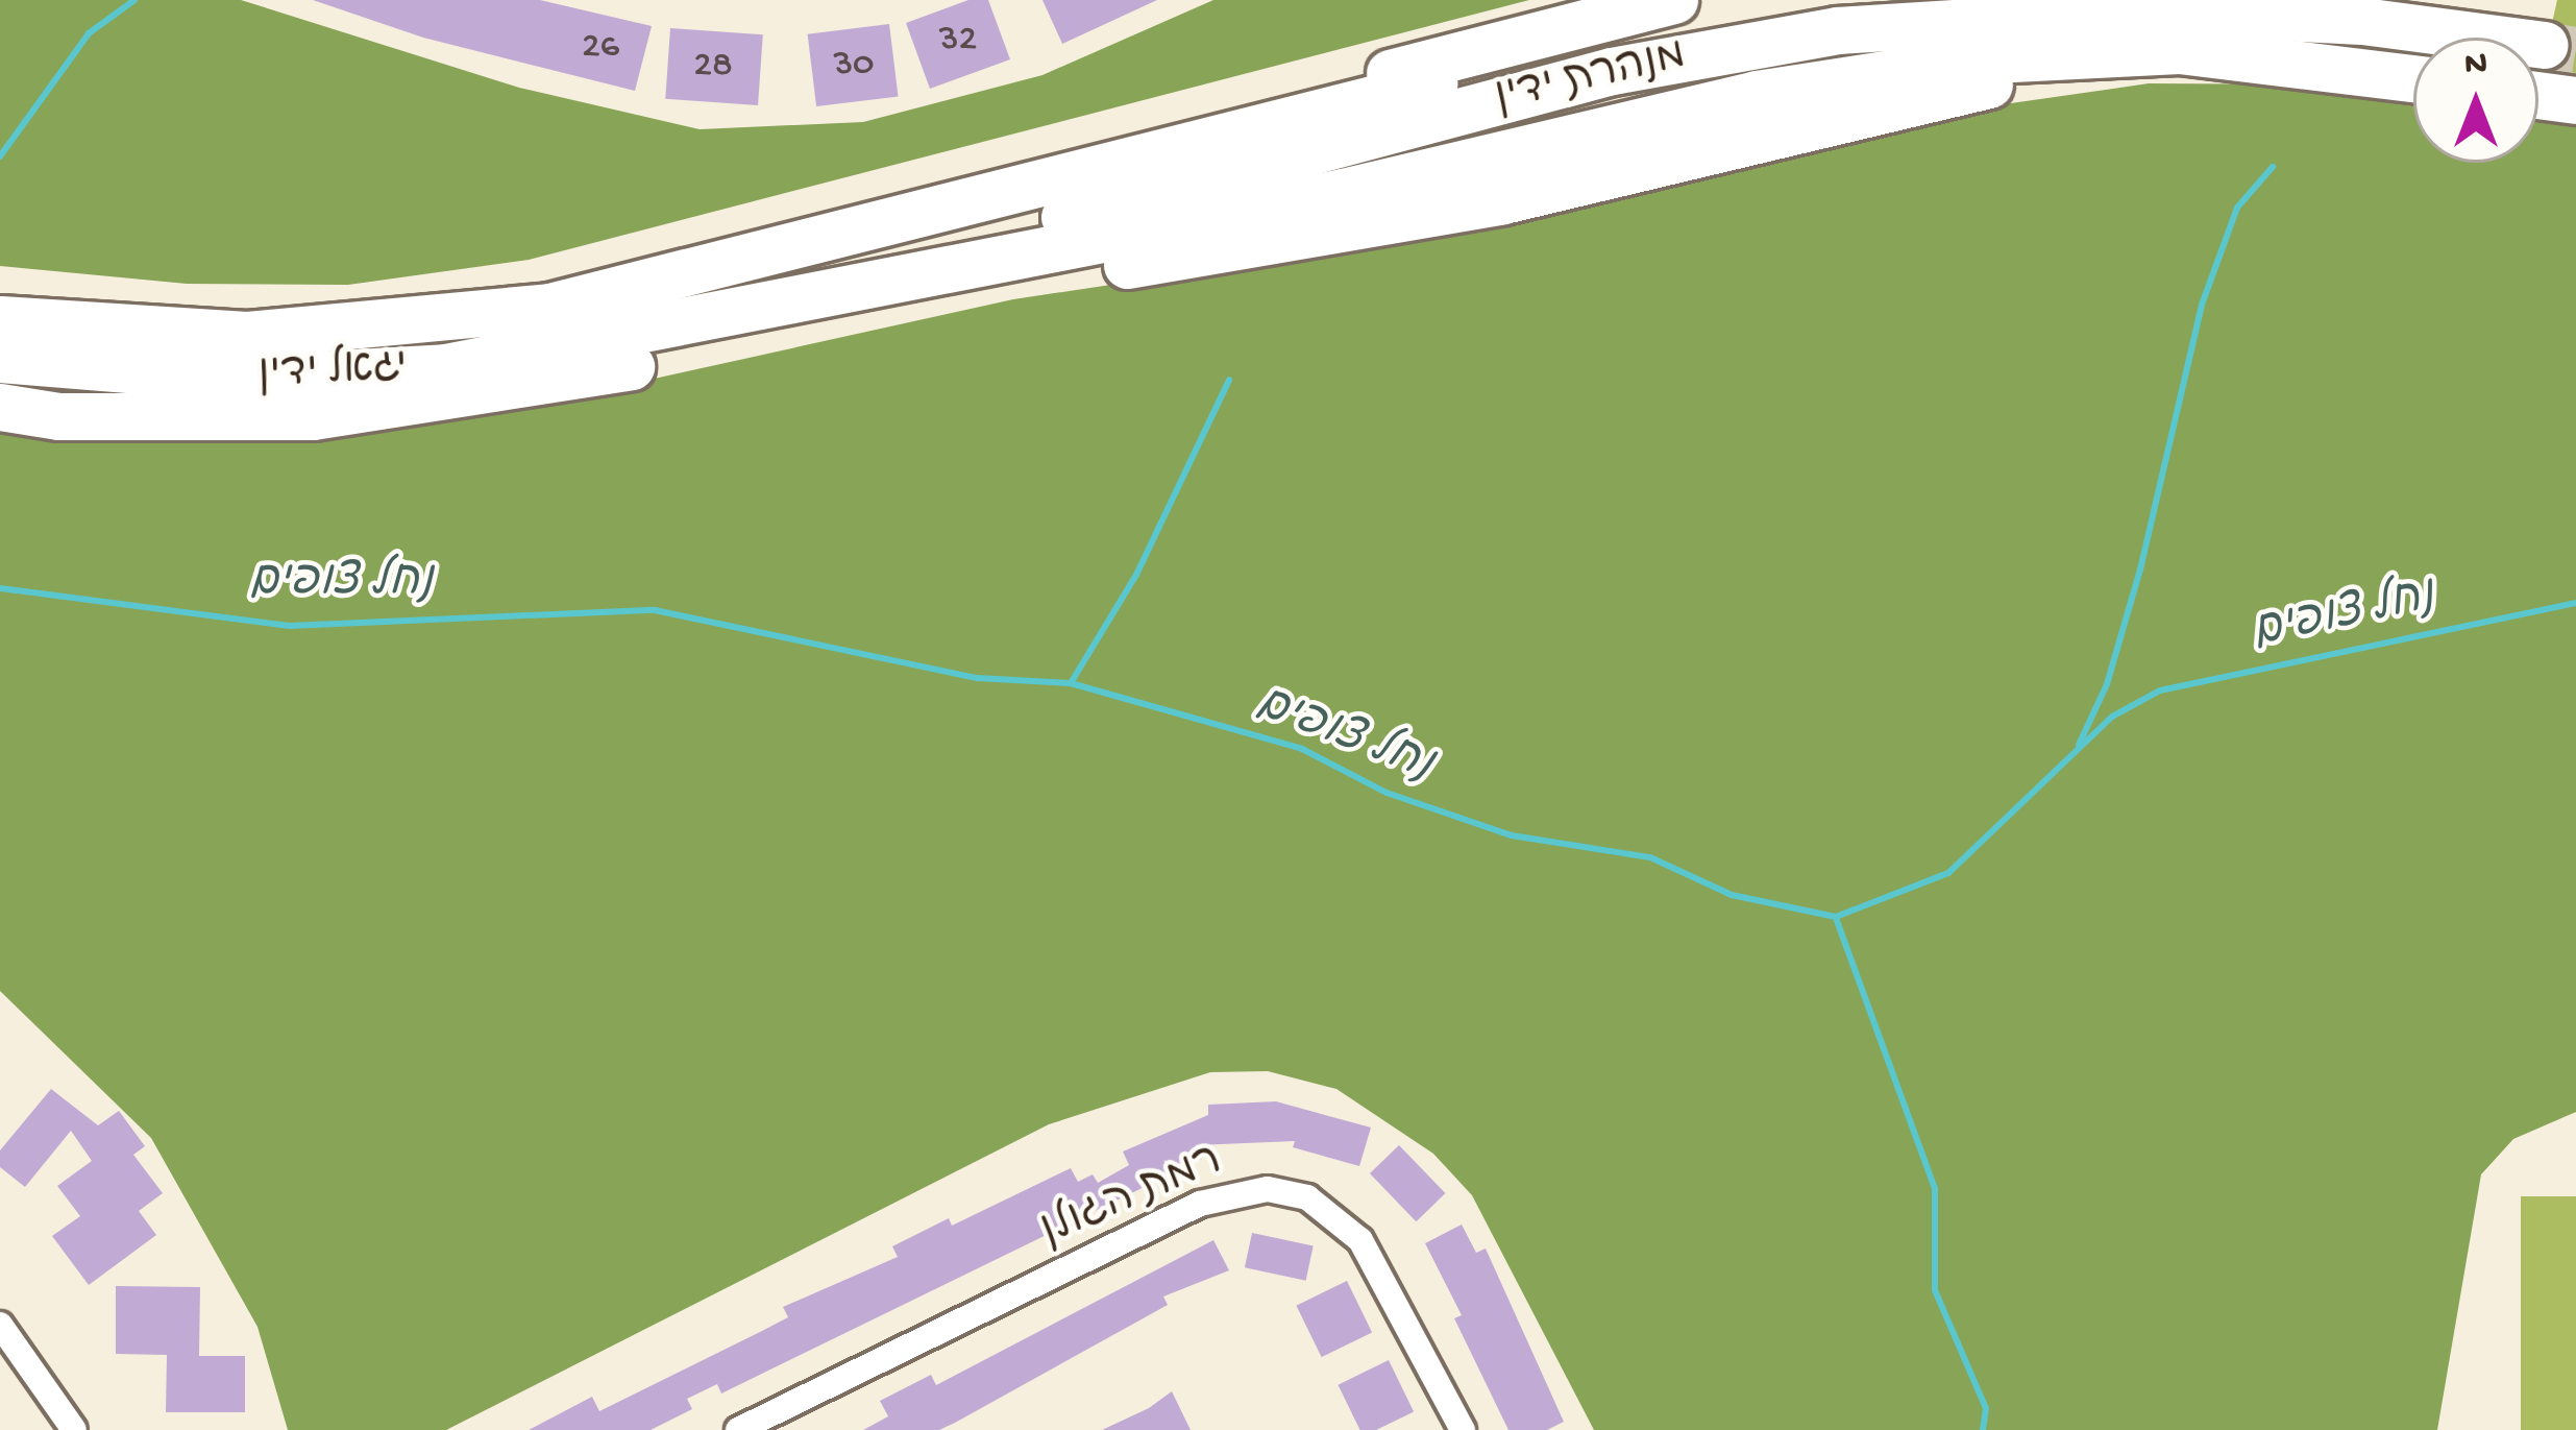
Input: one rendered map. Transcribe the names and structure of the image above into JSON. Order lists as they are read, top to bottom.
{
  "streets": {
    "highway": ["מנהרת ידין", "יגאל ידין"],
    "street": ["רמת הגולן"]
  },
  "crossings": [
    ["מנהרת ידין", "יגאל ידין"]
  ],
  "water": ["נחל צופים"],
  "house_numbers": [
    "32",
    "26",
    "30",
    "28"
  ],
  "north": "top"
}
